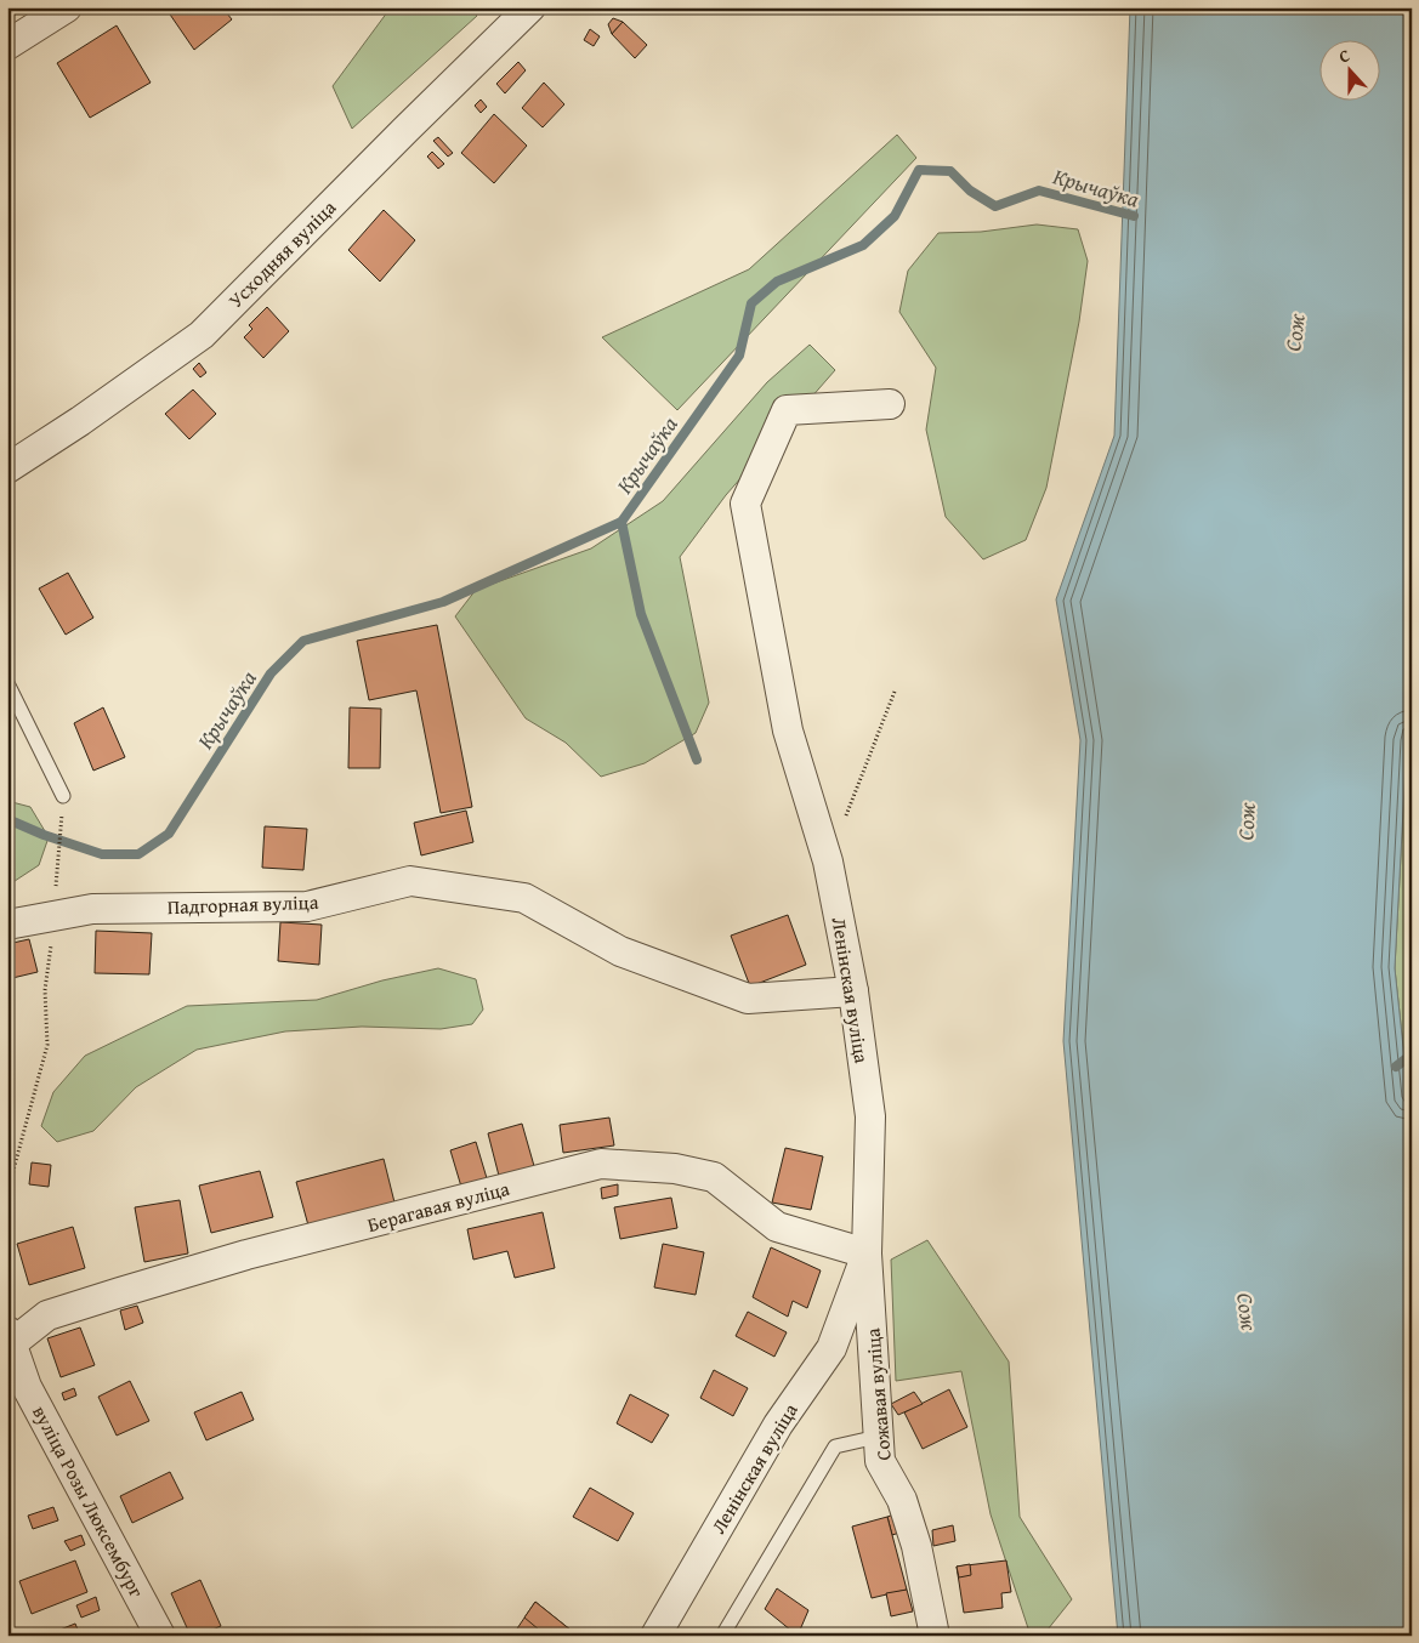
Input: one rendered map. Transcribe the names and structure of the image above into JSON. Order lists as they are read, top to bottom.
{
  "streets": {
    "street": [
      "Усходняя вуліца",
      "Падгорная вуліца",
      "Ленінская вуліца",
      "Берагавая вуліца",
      "Сожавая вуліца",
      "вуліца Розы Люксембург"
    ]
  },
  "crossings": [
    ["Падгорная вуліца", "Ленінская вуліца"],
    ["Ленінская вуліца", "Берагавая вуліца"],
    ["Ленінская вуліца", "Сожавая вуліца"],
    ["Берагавая вуліца", "Сожавая вуліца"],
    ["Берагавая вуліца", "вуліца Розы Люксембург"]
  ],
  "water": ["Крычаўка", "Сож"],
  "north": "top"
}
